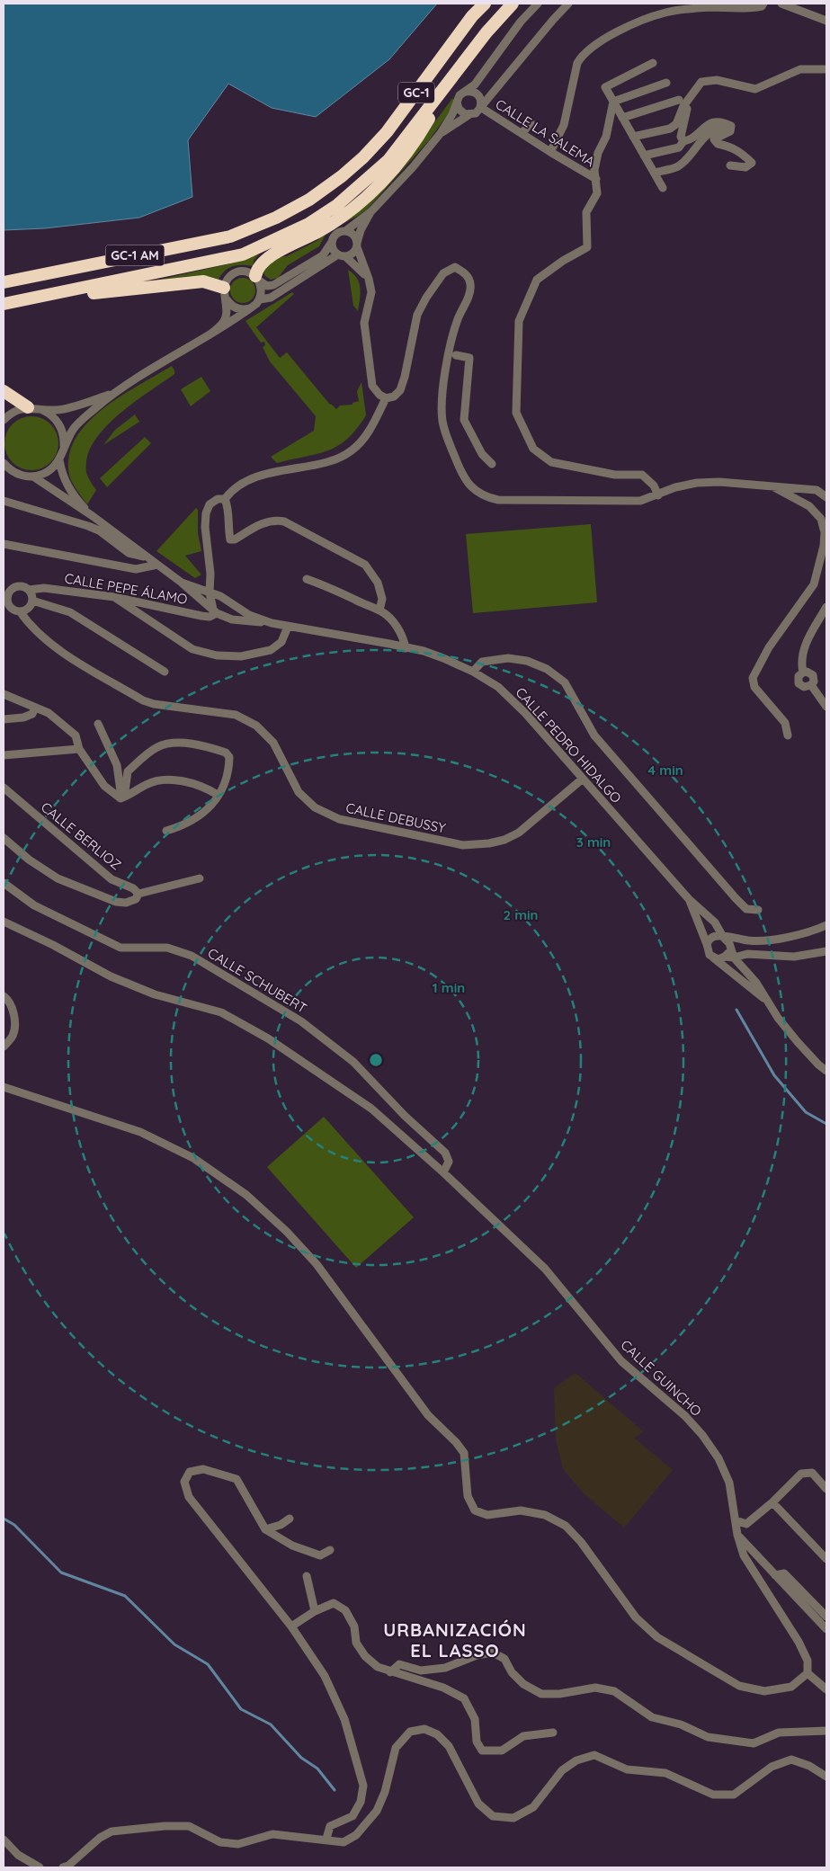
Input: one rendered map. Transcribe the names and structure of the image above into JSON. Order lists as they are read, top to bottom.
{
  "streets": {
    "highway": ["GC-1", "GC-1 AM"],
    "street": [
      "CALLE LA SALEMA",
      "CALLE PEPE ÁLAMO",
      "CALLE PEDRO HIDALGO",
      "CALLE DEBUSSY",
      "CALLE BERLIOZ",
      "CALLE SCHUBERT",
      "CALLE GUINCHO"
    ]
  },
  "crossings": [
    ["GC-1", "GC-1 AM"],
    ["CALLE PEPE ÁLAMO", "CALLE PEDRO HIDALGO"],
    ["CALLE PEPE ÁLAMO", "CALLE DEBUSSY"],
    ["CALLE PEDRO HIDALGO", "CALLE DEBUSSY"],
    ["CALLE SCHUBERT", "CALLE GUINCHO"]
  ],
  "districts": ["URBANIZACIÓN EL LASSO"],
  "rings": [
    "4 min",
    "3 min",
    "2 min",
    "1 min"
  ]
}
